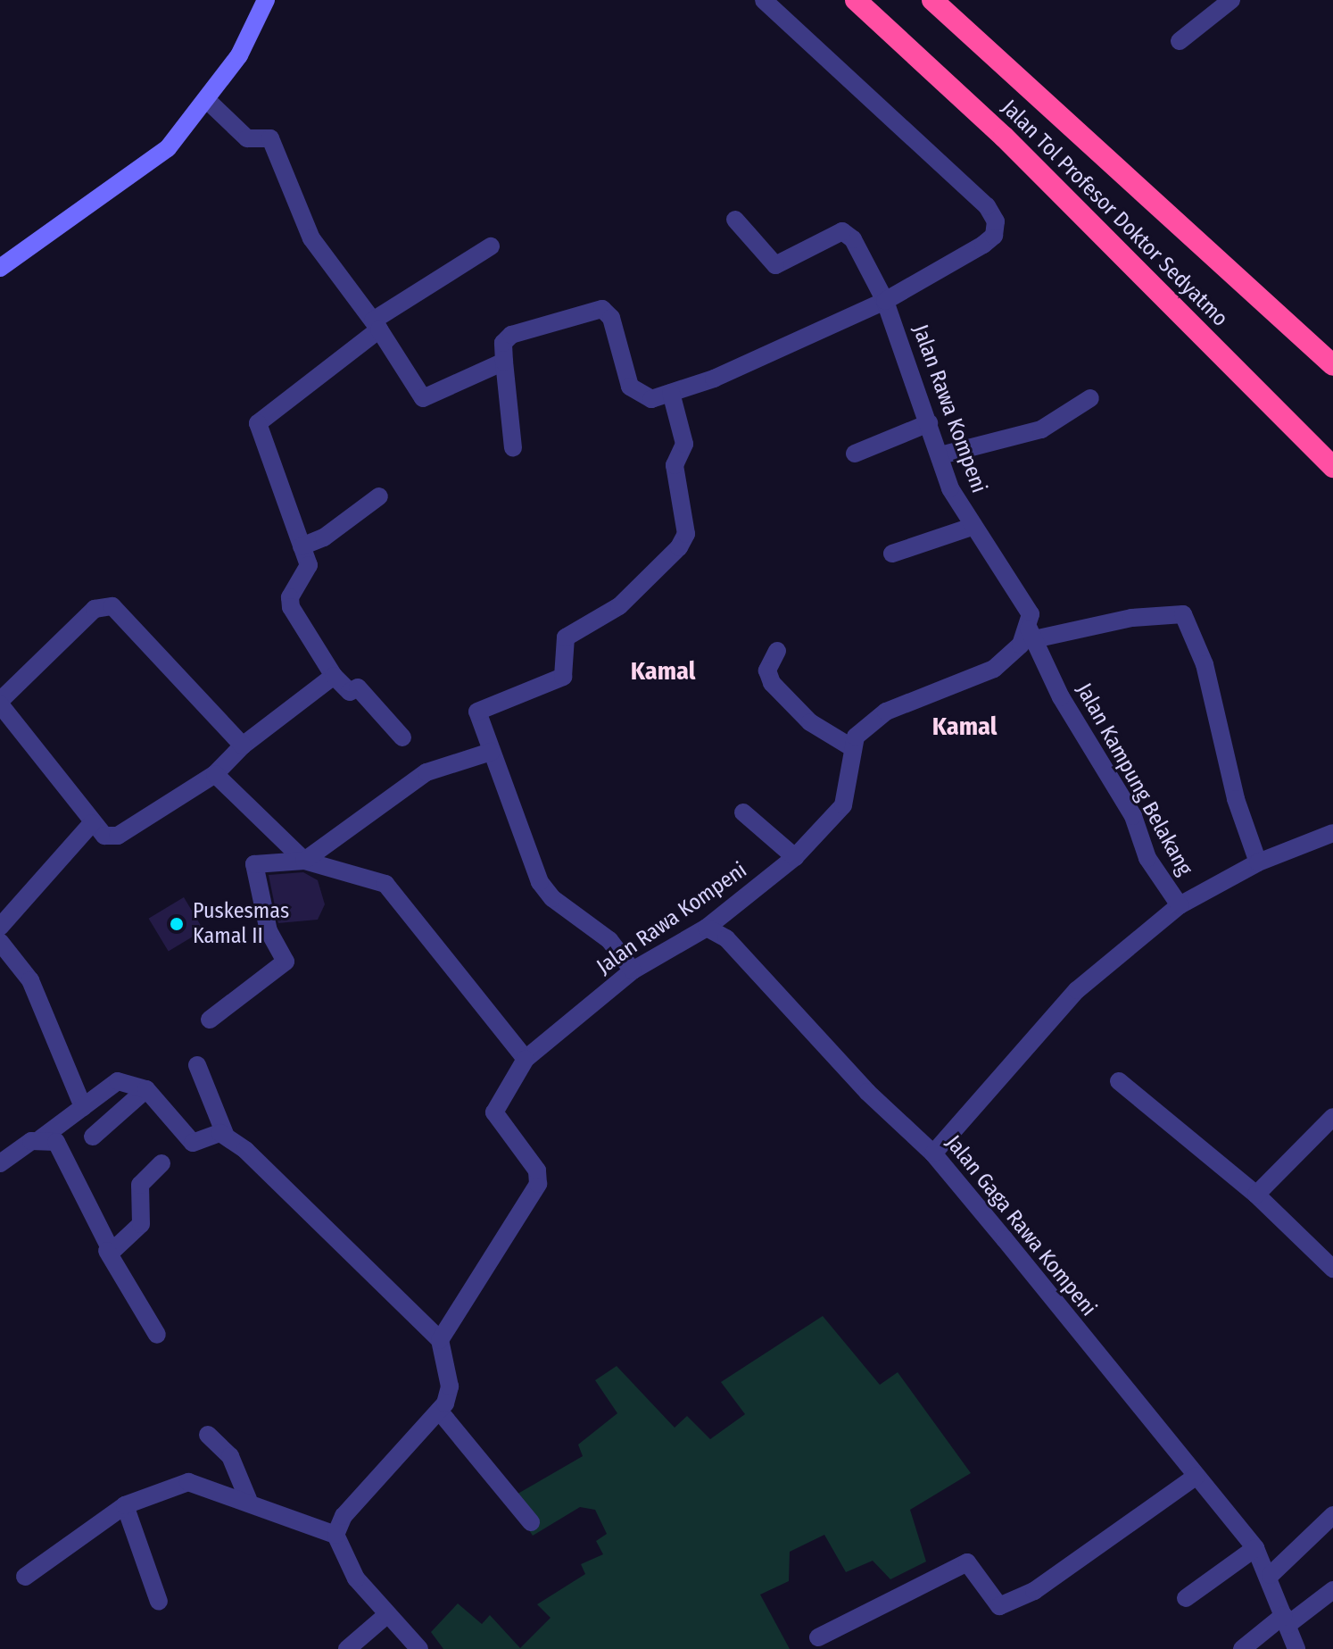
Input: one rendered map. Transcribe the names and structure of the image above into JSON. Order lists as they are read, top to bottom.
{
  "streets": {
    "highway": ["Jalan Tol Profesor Doktor Sedyatmo"],
    "street": ["Jalan Rawa Kompeni", "Jalan Kampung Belakang", "Jalan Gaga Rawa Kompeni"]
  },
  "crossings": [
    ["Jalan Rawa Kompeni", "Jalan Kampung Belakang"],
    ["Jalan Rawa Kompeni", "Jalan Gaga Rawa Kompeni"],
    ["Jalan Kampung Belakang", "Jalan Gaga Rawa Kompeni"]
  ],
  "districts": ["Kamal", "Kamal"],
  "places": ["Puskesmas Kamal II"]
}
